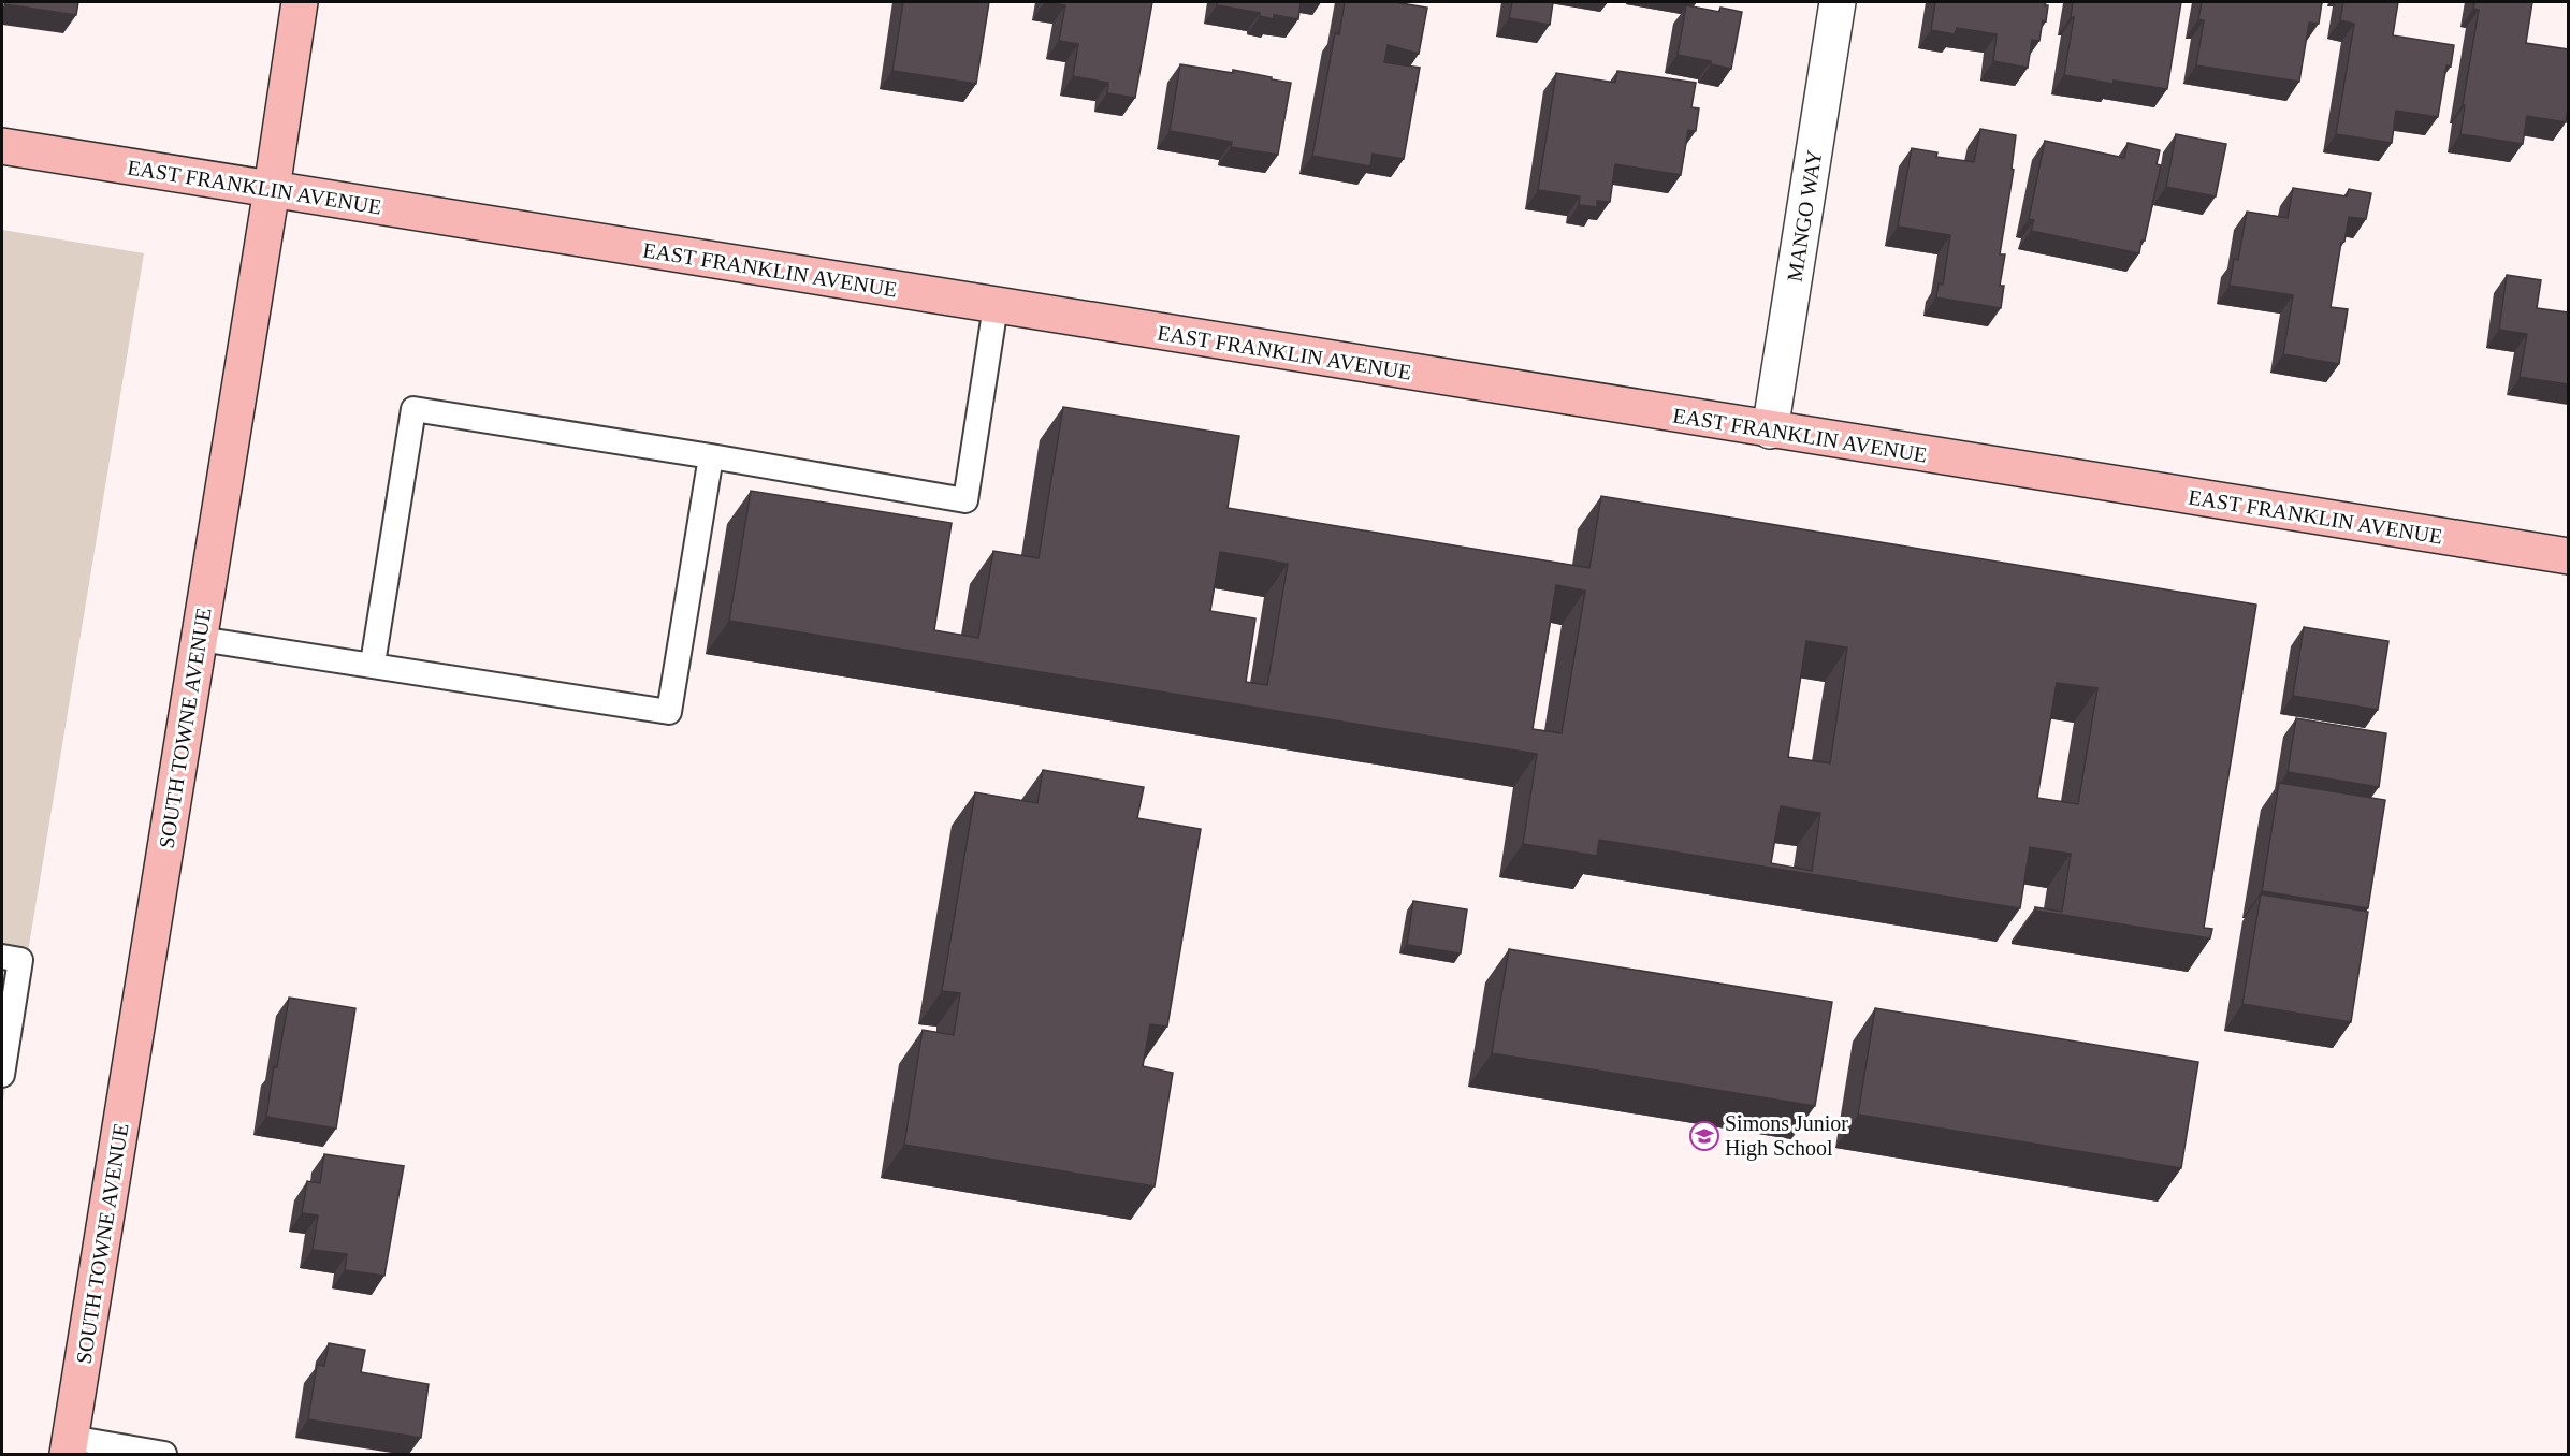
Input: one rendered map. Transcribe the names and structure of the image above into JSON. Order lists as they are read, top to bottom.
{
  "streets": {
    "street": ["EAST FRANKLIN AVENUE", "MANGO WAY", "SOUTH TOWNE AVENUE"]
  },
  "crossings": [
    ["EAST FRANKLIN AVENUE", "MANGO WAY"],
    ["EAST FRANKLIN AVENUE", "SOUTH TOWNE AVENUE"]
  ],
  "places": {
    "school or university": ["Simons Junior High School"]
  }
}
